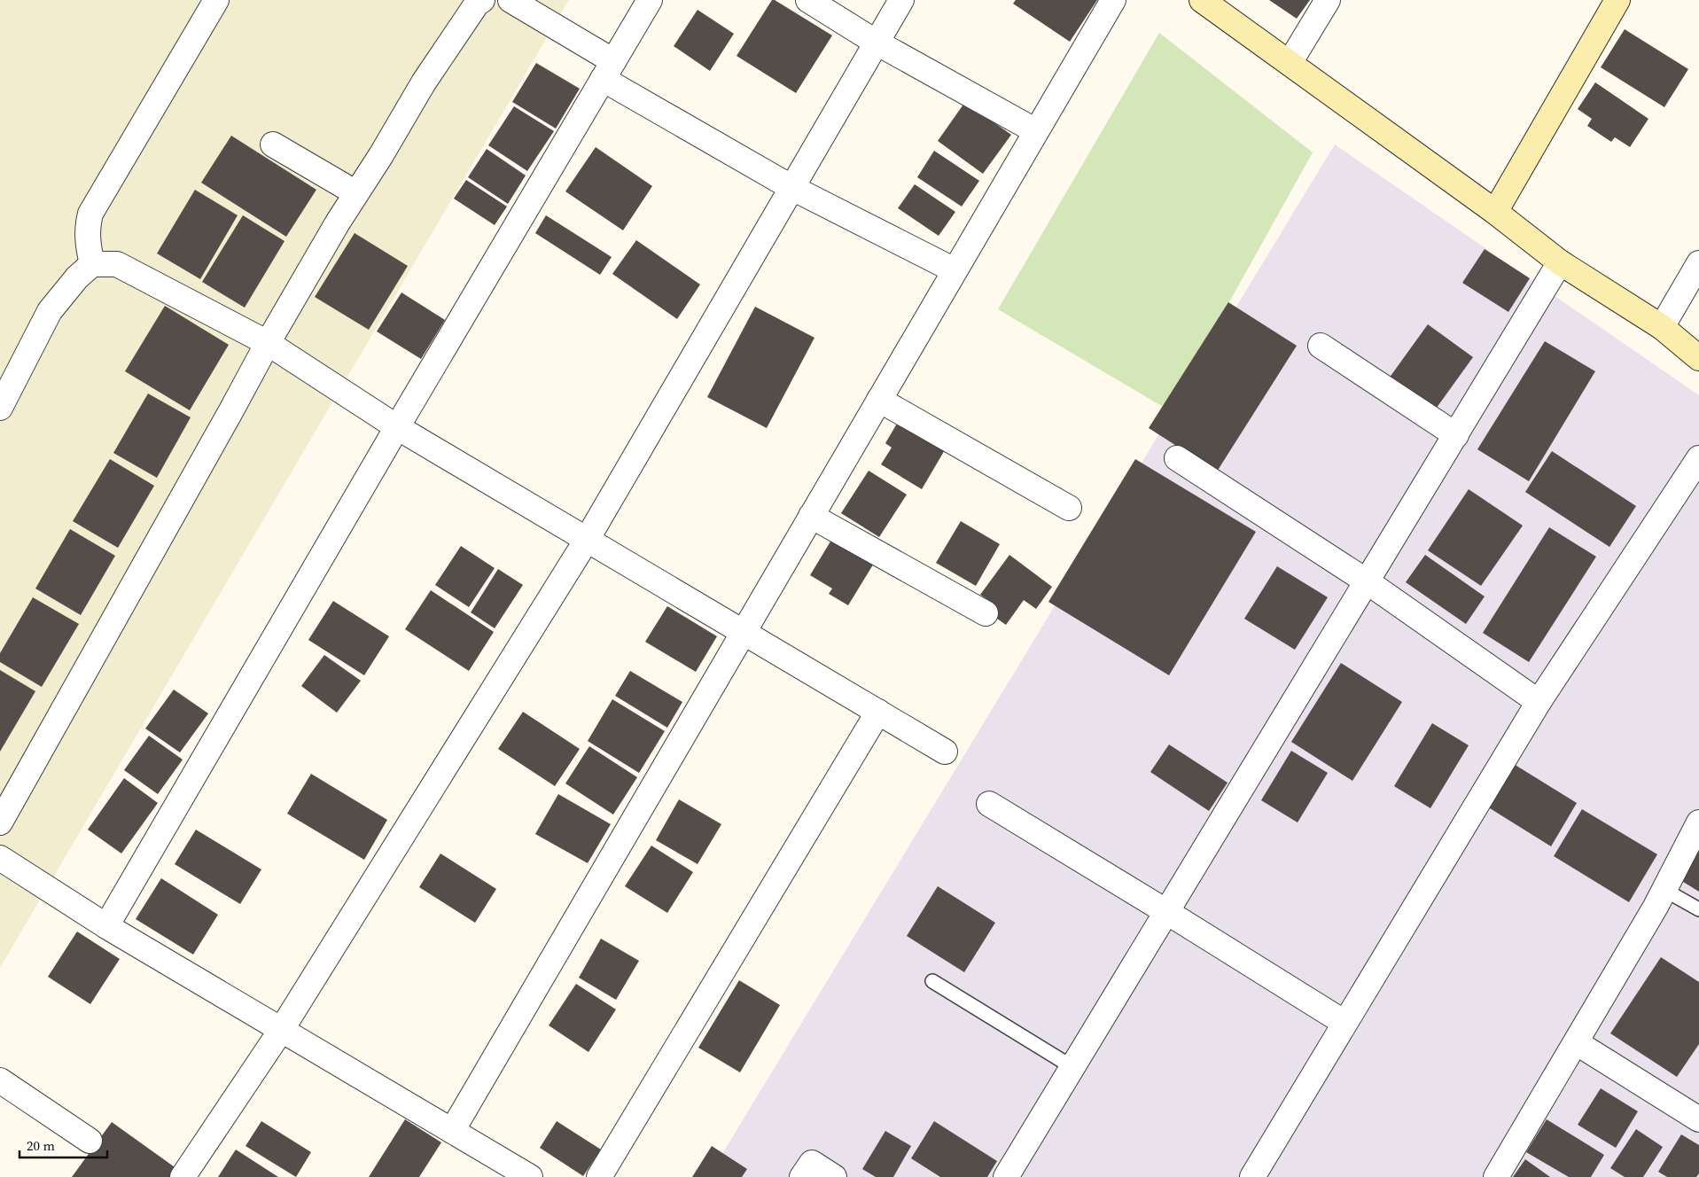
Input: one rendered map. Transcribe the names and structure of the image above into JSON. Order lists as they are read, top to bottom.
{
  "scale_bar": "20 m"
}
